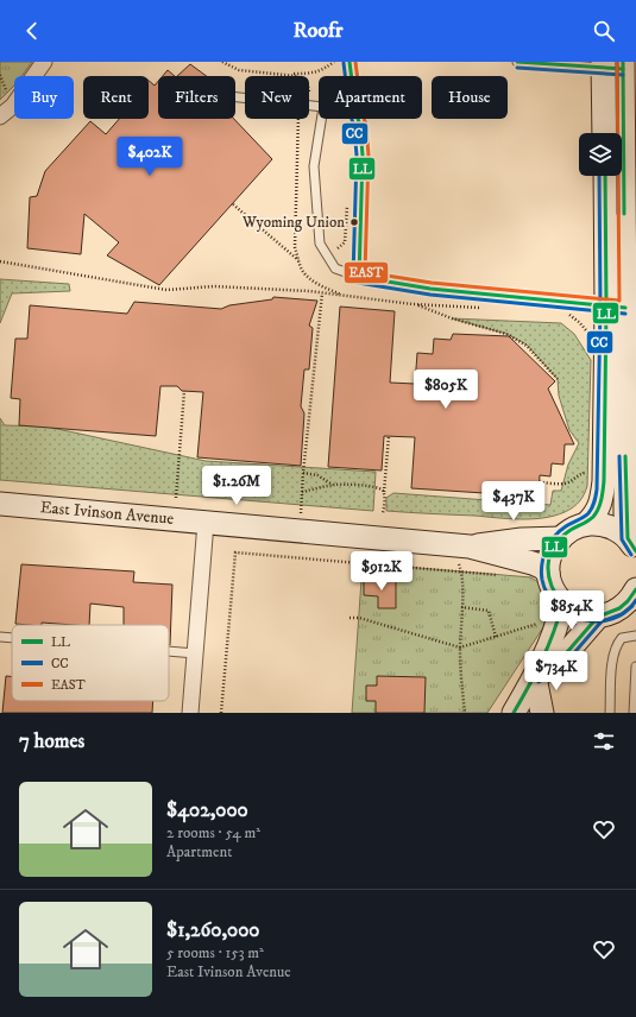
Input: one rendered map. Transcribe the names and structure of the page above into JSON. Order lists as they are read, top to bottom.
{
  "streets": {
    "main road": ["East Ivinson Avenue"]
  },
  "places": ["Wyoming Union"],
  "lines": ["transit line LL", "transit line CC", "transit line EAST"],
  "legend": ["LL", "CC", "EAST"],
  "page": {
    "header": "Roofr",
    "chip": [
      "Buy",
      "Rent",
      "Filters",
      "New",
      "Apartment",
      "House"
    ],
    "price": [
      "$402K",
      "$805K",
      "$1.26M",
      "$437K",
      "$912K",
      "$854K",
      "$734K"
    ],
    "heading": "7 homes",
    "list": [
      {
        "name": "$402,000",
        "note": "2 rooms · 54 m² · Apartment"
      },
      {
        "name": "$1,260,000",
        "note": "5 rooms · 153 m² · East Ivinson Avenue"
      }
    ]
  }
}
